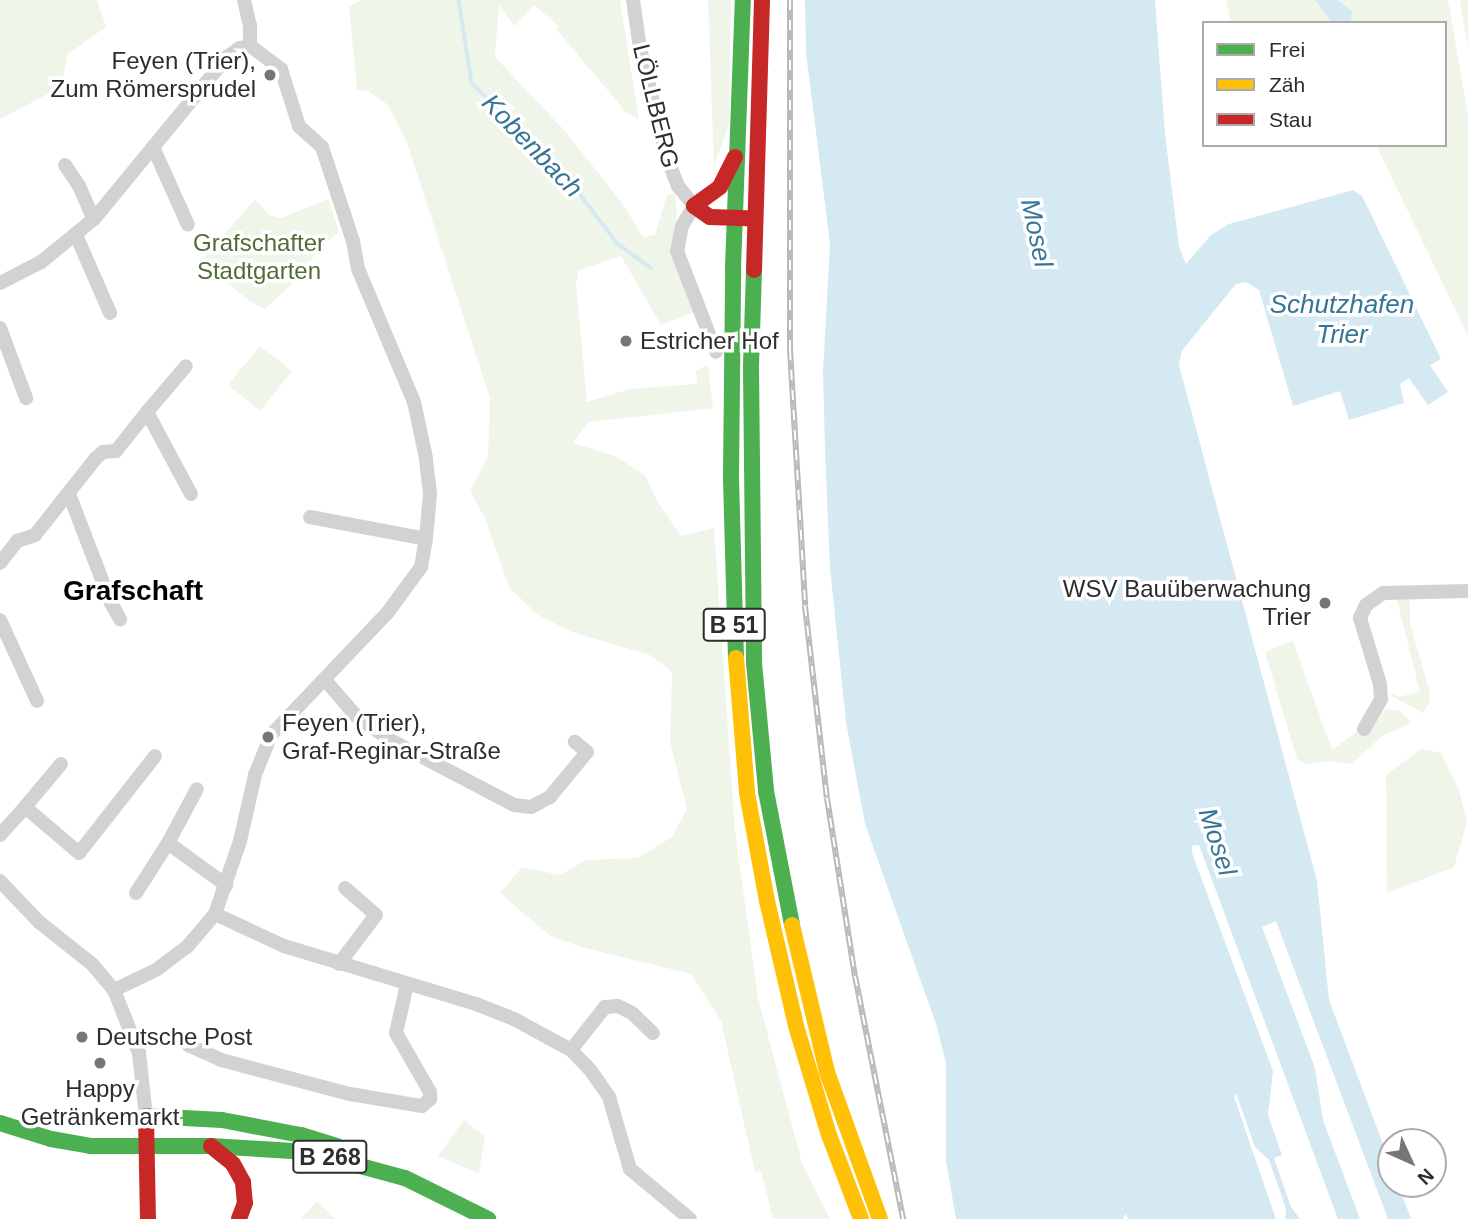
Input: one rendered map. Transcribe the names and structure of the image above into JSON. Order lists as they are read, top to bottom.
{
  "streets": {
    "main road": ["B 51", "B 268"],
    "street": ["LÖLLBERG"]
  },
  "districts": ["Grafschaft"],
  "water": ["Kobenbach", "Mosel", "Schutzhafen Trier"],
  "parks": ["Grafschafter Stadtgarten"],
  "places": [
    "Feyen (Trier), Zum Römersprudel",
    "Estricher Hof",
    "WSV Bauüberwachung Trier",
    "Feyen (Trier), Graf-Reginar-Straße",
    "Deutsche Post",
    "Happy Getränkemarkt"
  ],
  "legend": ["Frei", "Zäh", "Stau"],
  "north": "bottom right"
}
